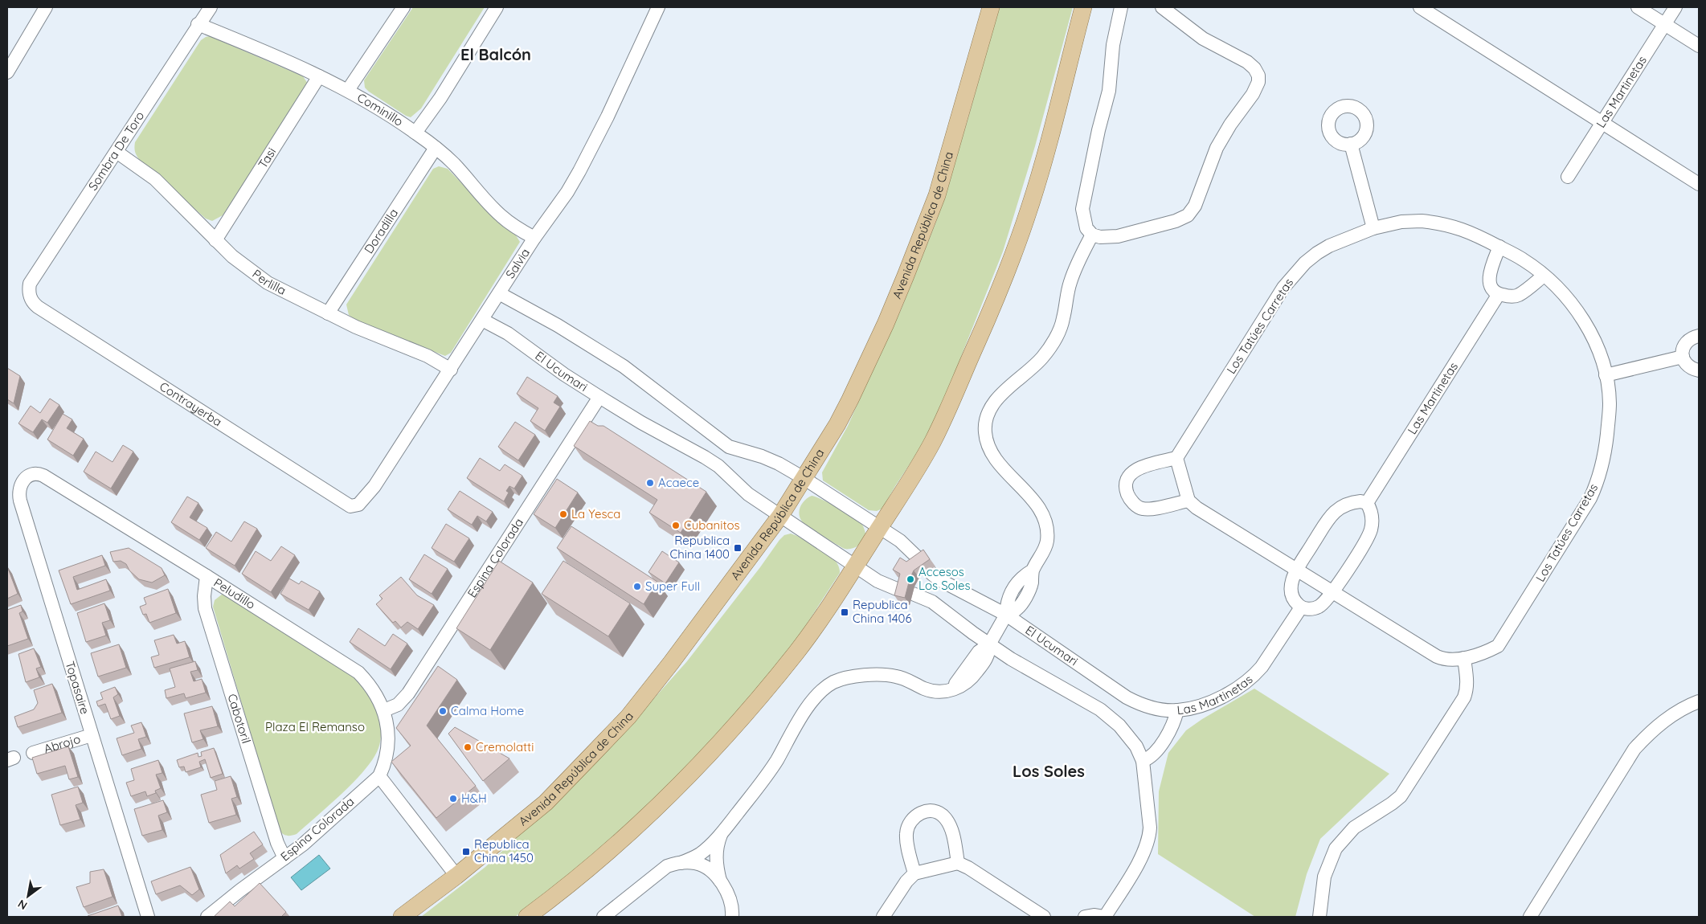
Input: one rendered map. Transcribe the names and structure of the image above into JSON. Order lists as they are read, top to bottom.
{
  "streets": {
    "main road": ["Avenida República de China"],
    "street": [
      "Las Martinetas",
      "Cominillo",
      "Sombra De Toro",
      "Tasi",
      "Doradilla",
      "Salvia",
      "Perlilla",
      "Los Tatúes Carretas",
      "El Ucumari",
      "Contrayerba",
      "Espina Colorada",
      "Peludillo",
      "Topasaire",
      "Cabotoril",
      "Abrojo"
    ]
  },
  "crossings": [
    ["Las Martinetas", "El Ucumari"],
    ["Cominillo", "Sombra De Toro"],
    ["Cominillo", "Tasi"],
    ["Cominillo", "Doradilla"],
    ["Cominillo", "Salvia"],
    ["Sombra De Toro", "Perlilla"],
    ["Sombra De Toro", "Contrayerba"],
    ["Tasi", "Perlilla"],
    ["Avenida República de China", "El Ucumari"],
    ["Doradilla", "Perlilla"],
    ["Salvia", "Perlilla"],
    ["Salvia", "El Ucumari"],
    ["Salvia", "Contrayerba"],
    ["El Ucumari", "Espina Colorada"],
    ["Espina Colorada", "Peludillo"],
    ["Espina Colorada", "Cabotoril"],
    ["Peludillo", "Topasaire"],
    ["Peludillo", "Cabotoril"],
    ["Topasaire", "Abrojo"]
  ],
  "districts": ["El Balcón", "Los Soles"],
  "parks": ["Plaza El Remanso"],
  "places": {
    "other": [
      "Acaece",
      "La Yesca",
      "Cubanitos",
      "Accesos Los Soles",
      "Super Full",
      "Calma Home",
      "Cremolatti",
      "H&H"
    ],
    "transit": ["Republica China 1400", "Republica China 1406", "Republica China 1450"]
  },
  "north": "bottom left"
}
